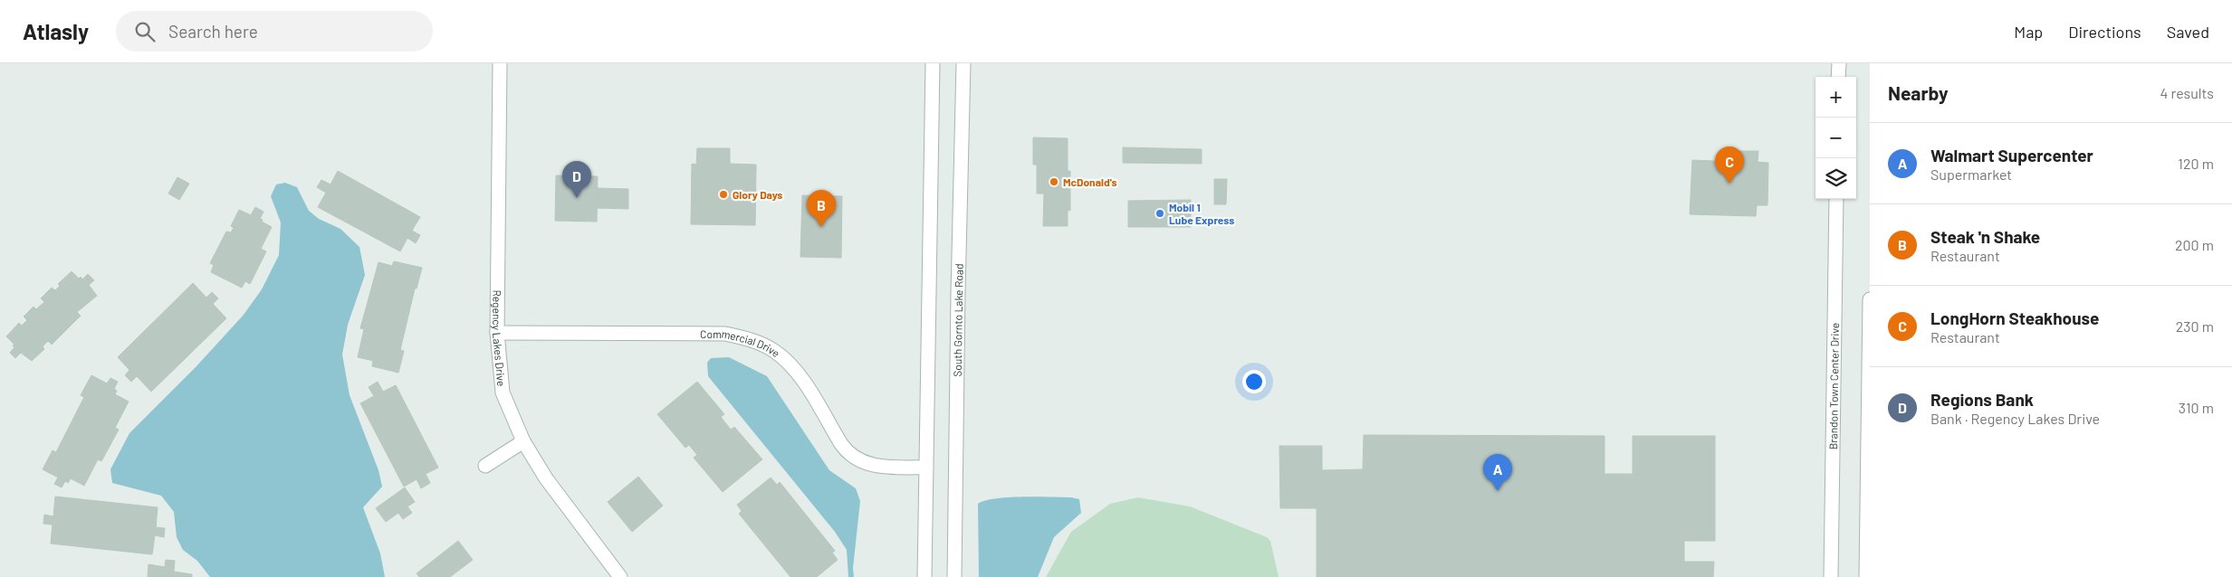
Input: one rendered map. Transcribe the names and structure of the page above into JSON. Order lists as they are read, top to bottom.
{
  "streets": {
    "street": [
      "South Gornto Lake Road",
      "Regency Lakes Drive",
      "Commercial Drive",
      "Brandon Town Center Drive"
    ]
  },
  "crossings": [
    ["Regency Lakes Drive", "Commercial Drive"]
  ],
  "places": ["McDonald's", "Glory Days", "Mobil 1 Lube Express"],
  "page": {
    "header": "Atlasly",
    "search": "Search here",
    "nav": ["Map", "Directions", "Saved"],
    "heading": ["Nearby", "4 results"],
    "map_buttons": ["+", "−"],
    "list": [
      {
        "mark": "A",
        "name": "Walmart Supercenter",
        "note": "Supermarket",
        "value": "120 m"
      },
      {
        "mark": "B",
        "name": "Steak 'n Shake",
        "note": "Restaurant",
        "value": "200 m"
      },
      {
        "mark": "C",
        "name": "LongHorn Steakhouse",
        "note": "Restaurant",
        "value": "230 m"
      },
      {
        "mark": "D",
        "name": "Regions Bank",
        "note": "Bank · Regency Lakes Drive",
        "value": "310 m"
      }
    ],
    "pins": [
      "C",
      "D",
      "B",
      "A"
    ]
  }
}
